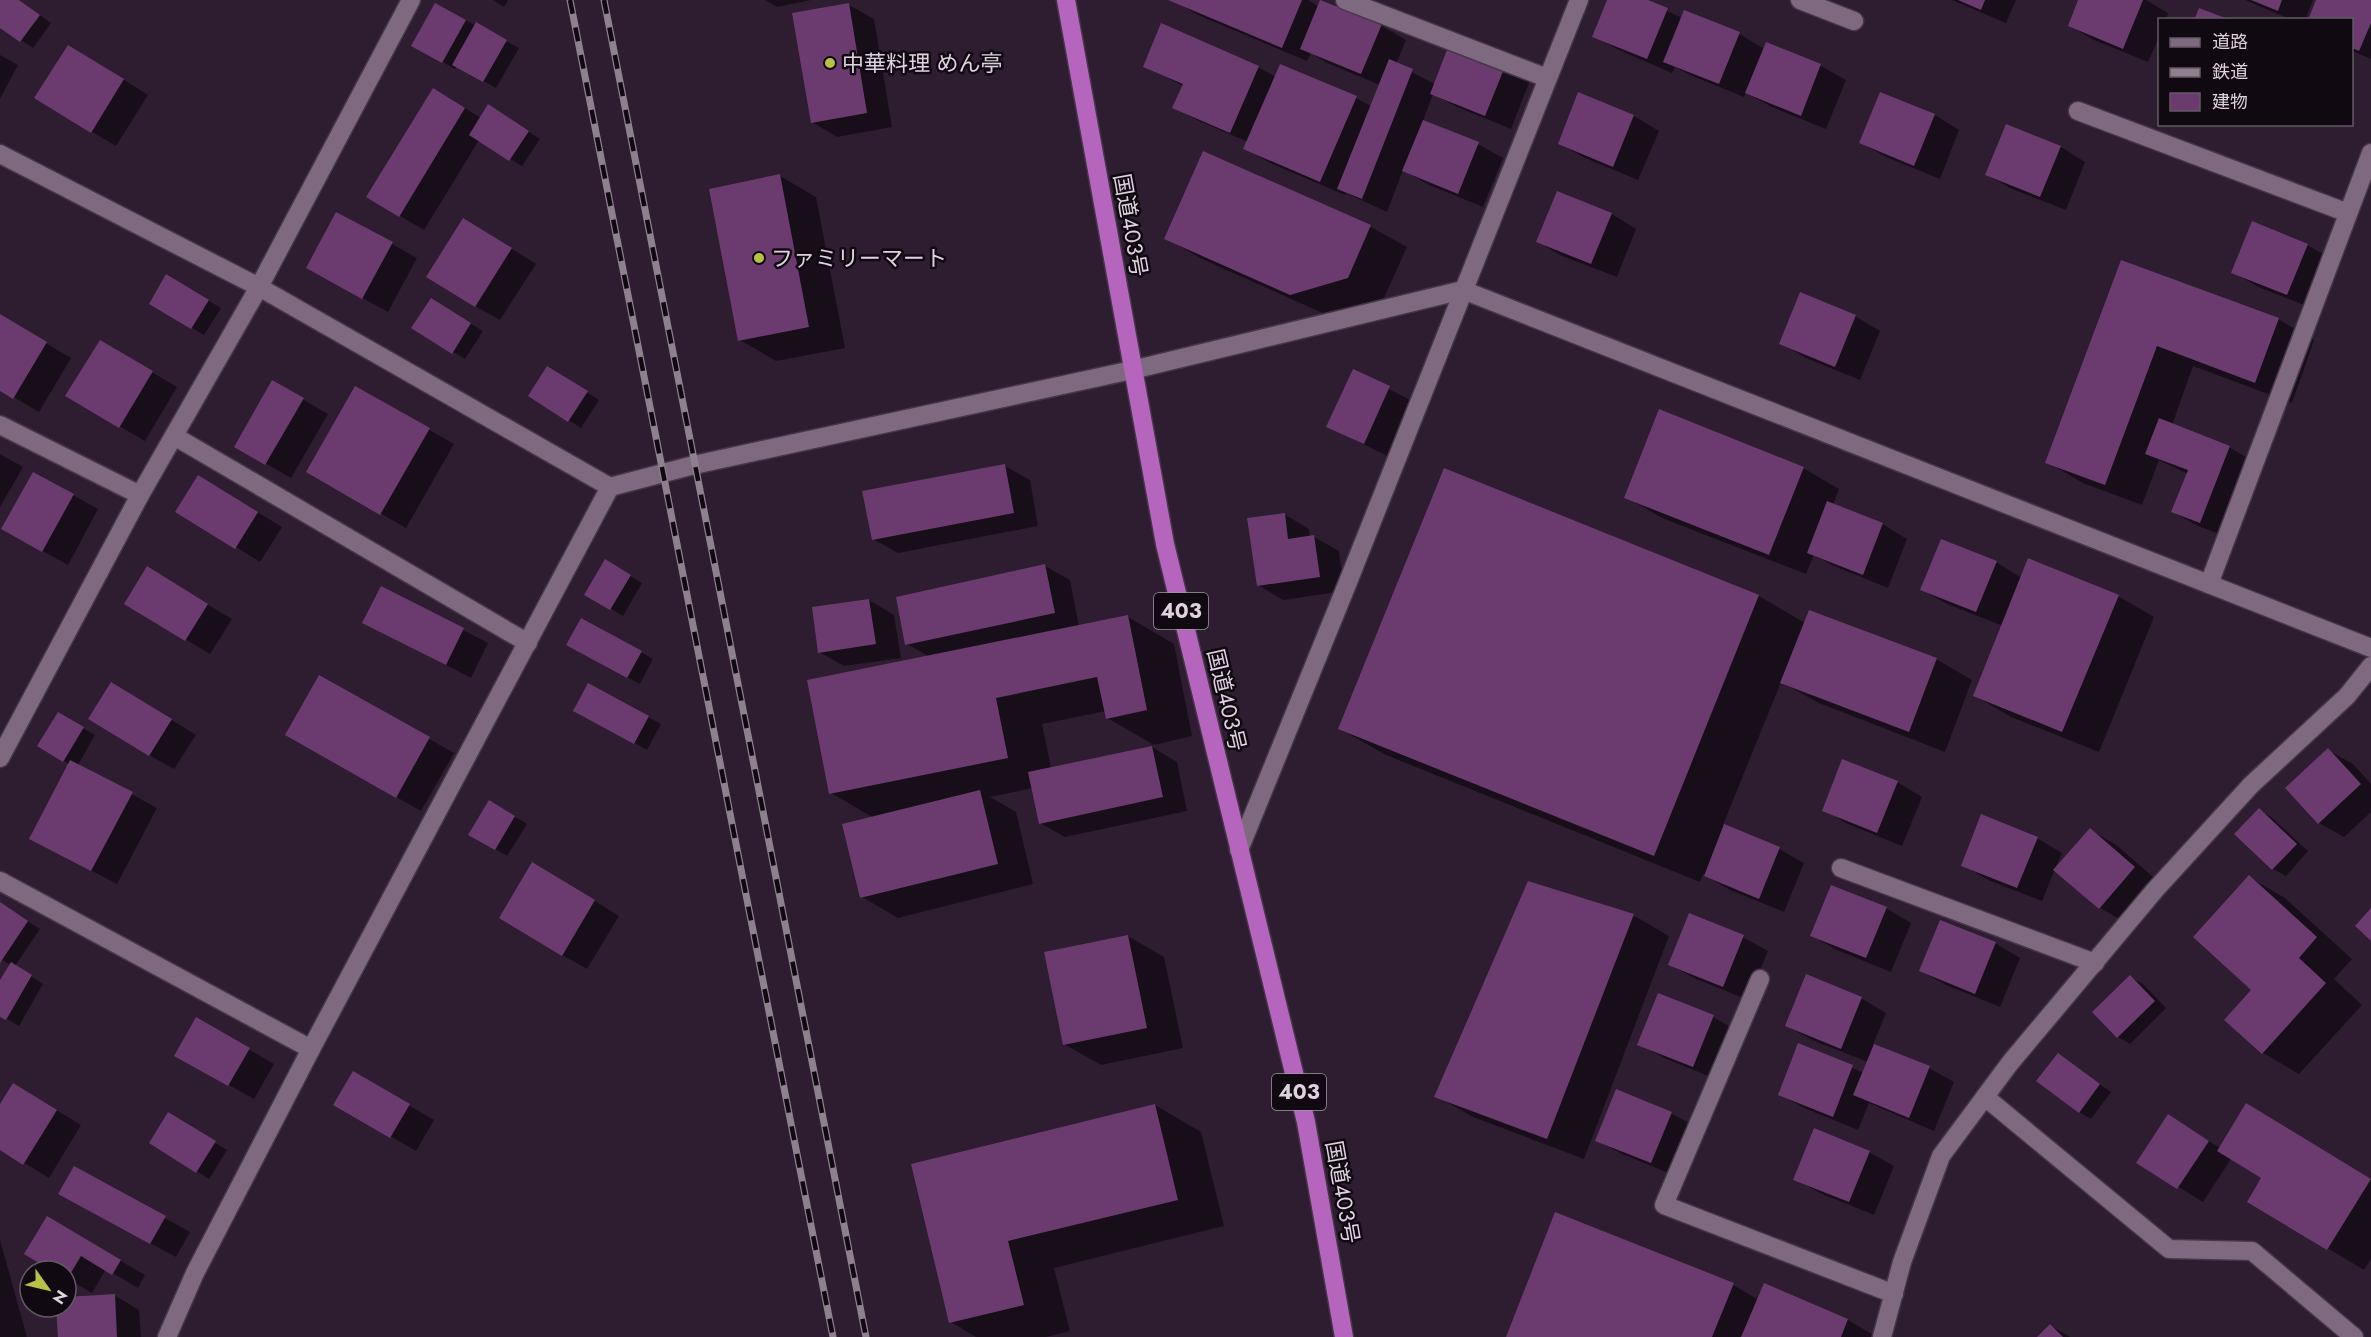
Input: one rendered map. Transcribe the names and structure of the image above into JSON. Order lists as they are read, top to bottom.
{
  "streets": {
    "highway": ["国道403号", "403"]
  },
  "places": ["中華料理 めん亭", "ファミリーマート"],
  "legend": ["道路", "鉄道", "建物"],
  "north": "bottom right"
}
